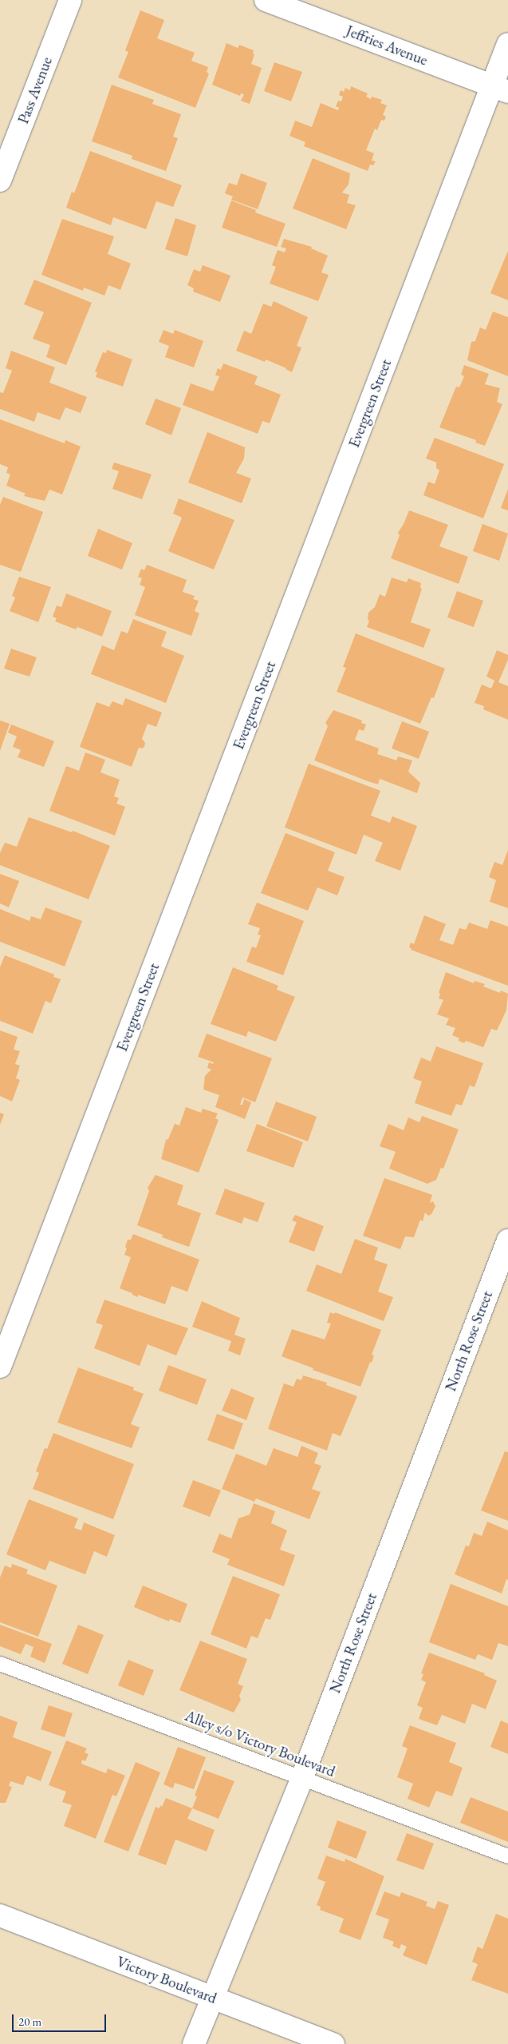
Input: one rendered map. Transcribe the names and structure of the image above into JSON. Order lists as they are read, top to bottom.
{
  "streets": {
    "street": [
      "Jeffries Avenue",
      "Pass Avenue",
      "Evergreen Street",
      "North Rose Street",
      "Victory Boulevard"
    ],
    "lane": ["Alley s/o Victory Boulevard"]
  },
  "crossings": [
    ["Jeffries Avenue", "Evergreen Street"],
    ["North Rose Street", "Alley s/o Victory Boulevard"],
    ["North Rose Street", "Victory Boulevard"]
  ],
  "scale_bar": "20 m"
}
